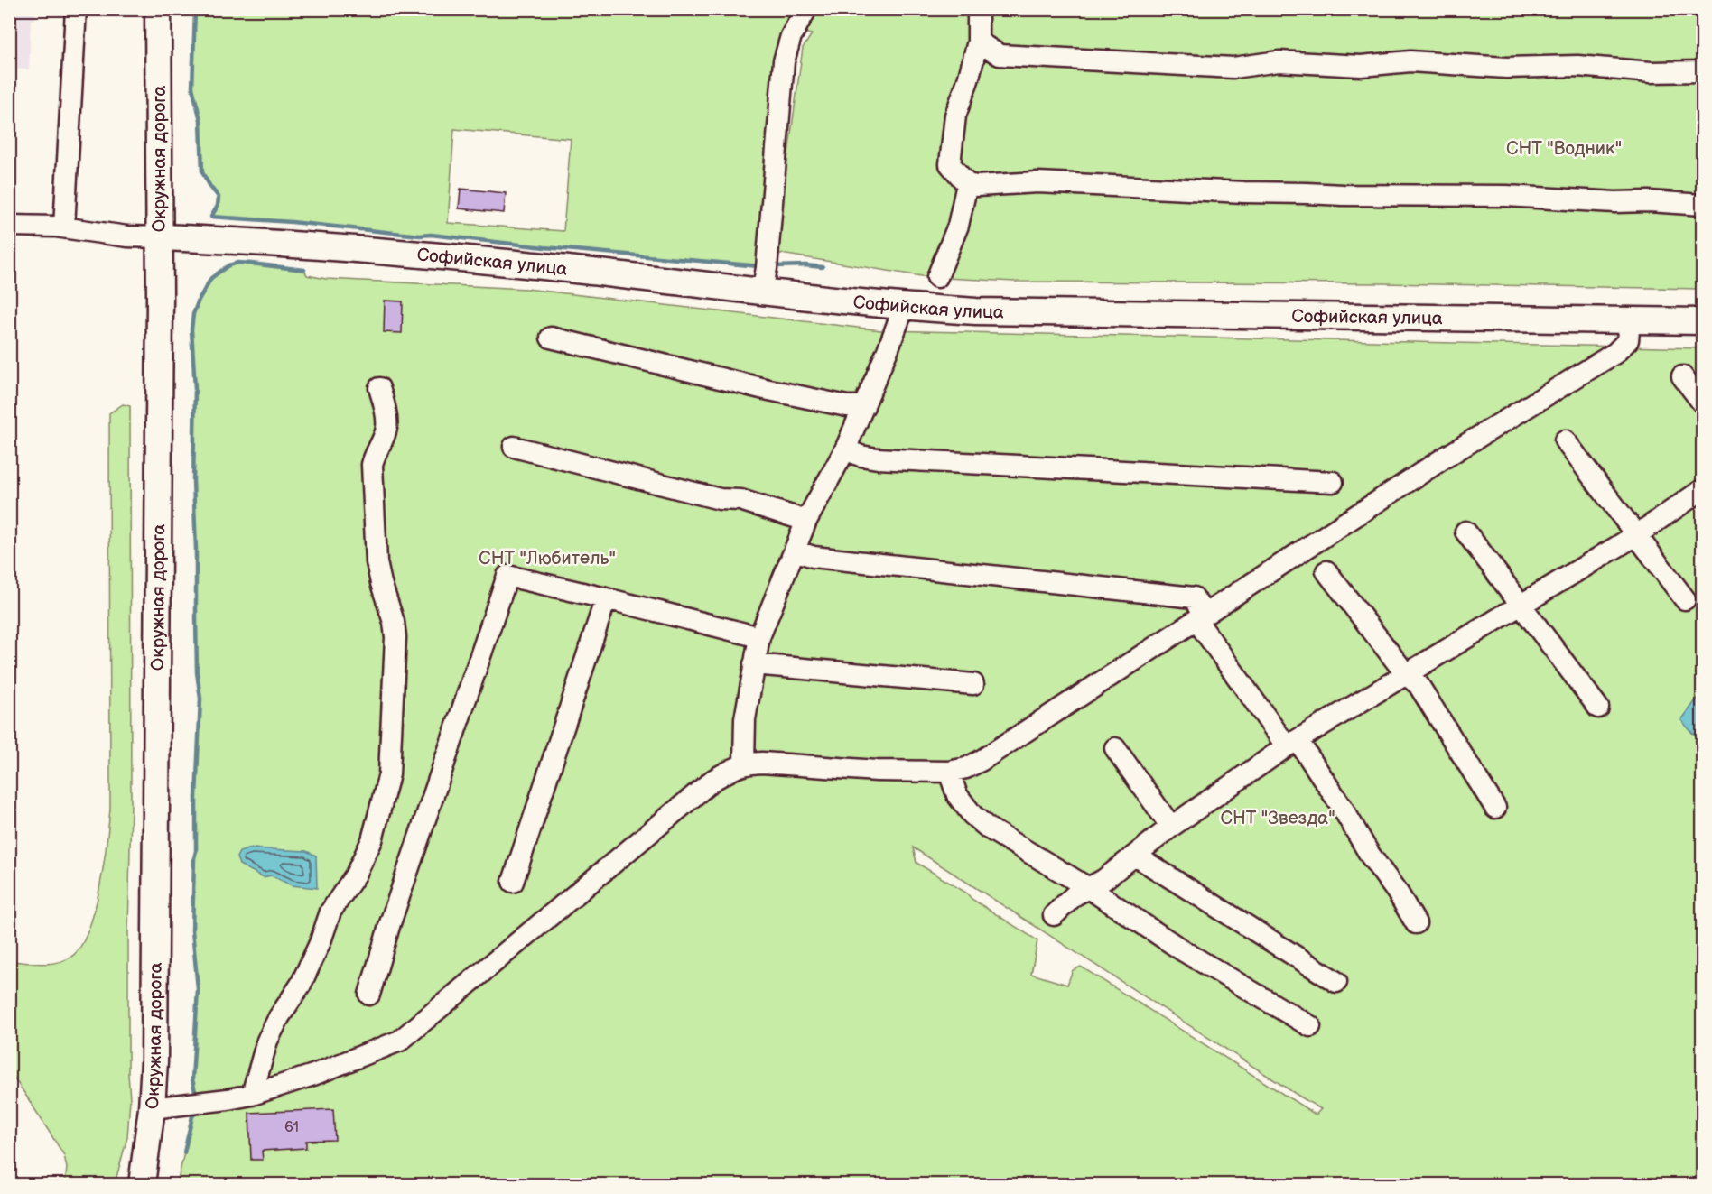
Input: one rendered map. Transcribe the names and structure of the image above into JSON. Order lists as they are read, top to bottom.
{
  "streets": {
    "main road": ["Окружная дорога", "Софийская улица"]
  },
  "crossings": [
    ["Окружная дорога", "Софийская улица"]
  ],
  "parks": ["СНТ \"Водник\"", "СНТ \"Любитель\"", "СНТ \"Звезда\""],
  "house_numbers": ["61"]
}
